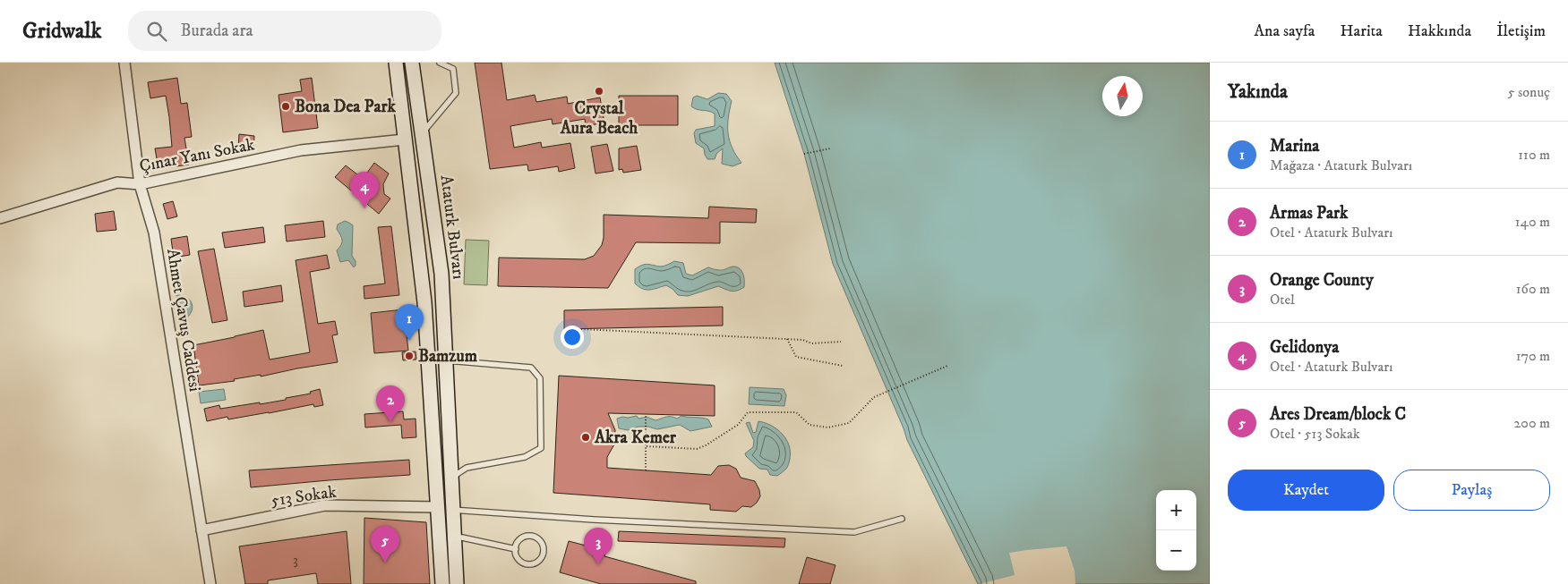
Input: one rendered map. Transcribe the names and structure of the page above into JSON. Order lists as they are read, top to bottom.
{
  "streets": {
    "main road": ["Ataturk Bulvarı"],
    "street": ["Çınar Yanı Sokak", "Ahmet Çavuş Caddesi", "513 Sokak"]
  },
  "crossings": [
    ["Çınar Yanı Sokak", "Ahmet Çavuş Caddesi"],
    ["Ahmet Çavuş Caddesi", "513 Sokak"]
  ],
  "places": [
    "Crystal Aura Beach",
    "Bona Dea Park",
    "Bamzum",
    "Akra Kemer"
  ],
  "house_numbers": ["3"],
  "north": "top",
  "page": {
    "header": "Gridwalk",
    "search": "Burada ara",
    "nav": [
      "Ana sayfa",
      "Harita",
      "Hakkında",
      "İletişim"
    ],
    "heading": ["Yakında", "5 sonuç"],
    "list": [
      {
        "mark": "1",
        "name": "Marina",
        "note": "Mağaza · Ataturk Bulvarı",
        "value": "110 m"
      },
      {
        "mark": "2",
        "name": "Armas Park",
        "note": "Otel · Ataturk Bulvarı",
        "value": "140 m"
      },
      {
        "mark": "3",
        "name": "Orange County",
        "note": "Otel",
        "value": "160 m"
      },
      {
        "mark": "4",
        "name": "Gelidonya",
        "note": "Otel · Ataturk Bulvarı",
        "value": "170 m"
      },
      {
        "mark": "5",
        "name": "Ares Dream/block C",
        "note": "Otel · 513 Sokak",
        "value": "200 m"
      }
    ],
    "pins": [
      "4",
      "1",
      "2",
      "5",
      "3"
    ],
    "buttons": ["Kaydet", "Paylaş"],
    "map_buttons": ["+", "−"]
  }
}
